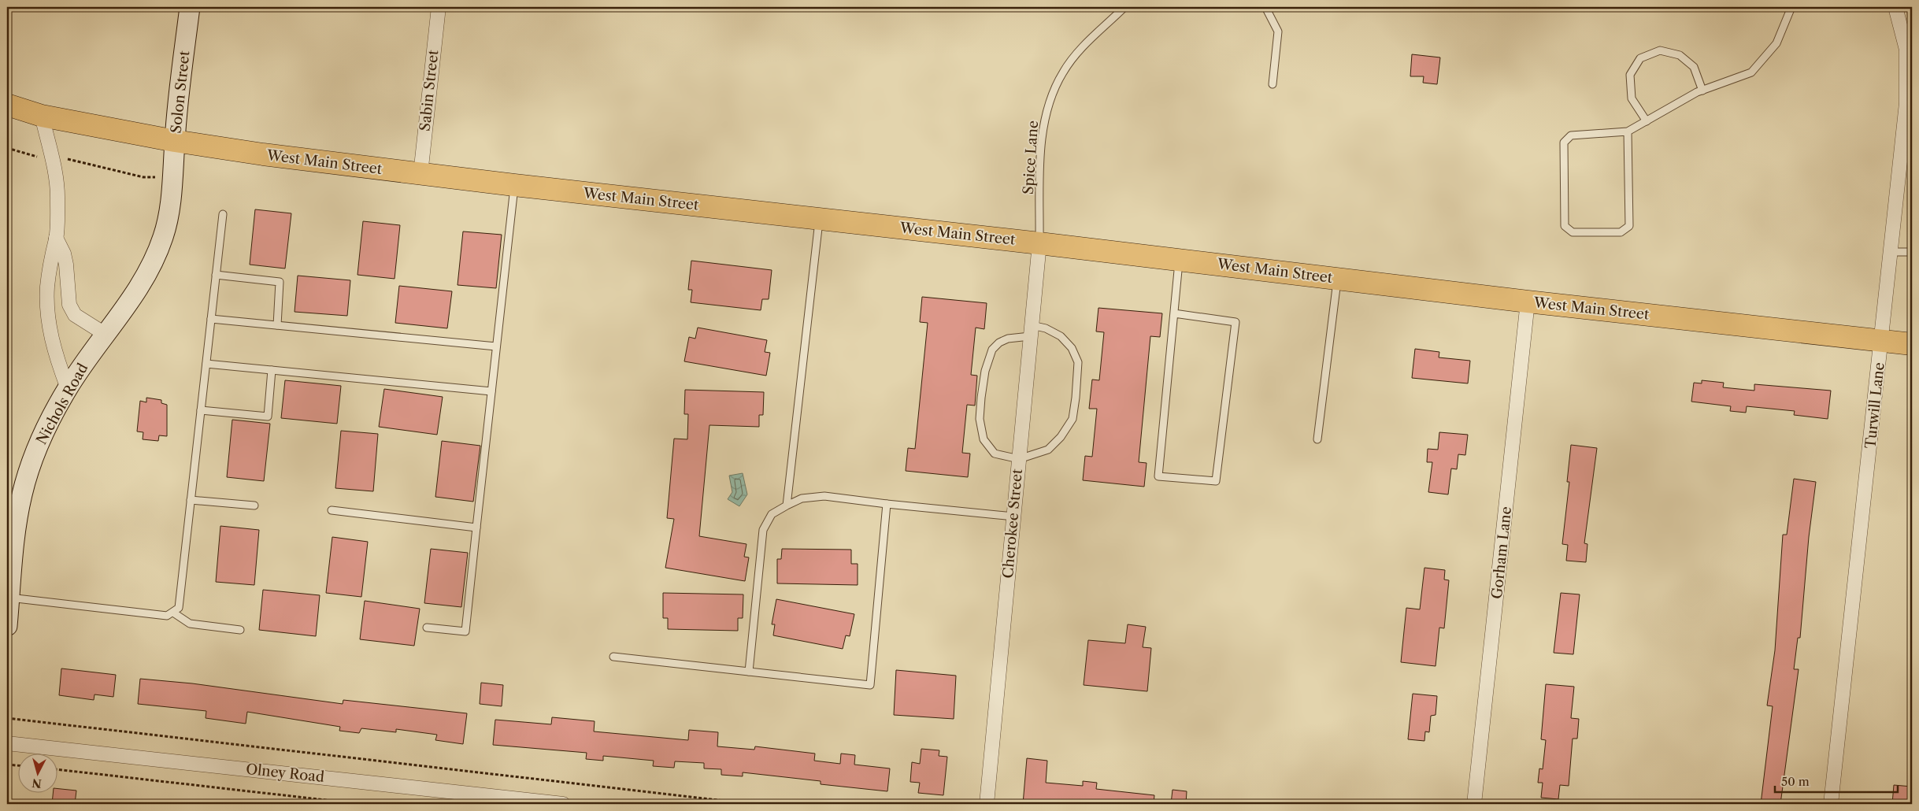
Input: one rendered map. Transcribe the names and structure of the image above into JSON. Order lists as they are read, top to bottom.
{
  "streets": {
    "main road": ["West Main Street"],
    "street": [
      "Sabin Street",
      "Solon Street",
      "Nichols Road",
      "Turwill Lane",
      "Cherokee Street",
      "Gorham Lane",
      "Olney Road"
    ],
    "lane": ["Spice Lane"]
  },
  "crossings": [
    ["Sabin Street", "West Main Street"],
    ["Solon Street", "West Main Street"],
    ["Solon Street", "Nichols Road"],
    ["Spice Lane", "West Main Street"],
    ["Spice Lane", "Cherokee Street"],
    ["West Main Street", "Turwill Lane"],
    ["West Main Street", "Cherokee Street"],
    ["West Main Street", "Gorham Lane"]
  ],
  "scale_bar": "50 m",
  "north": "bottom"
}
